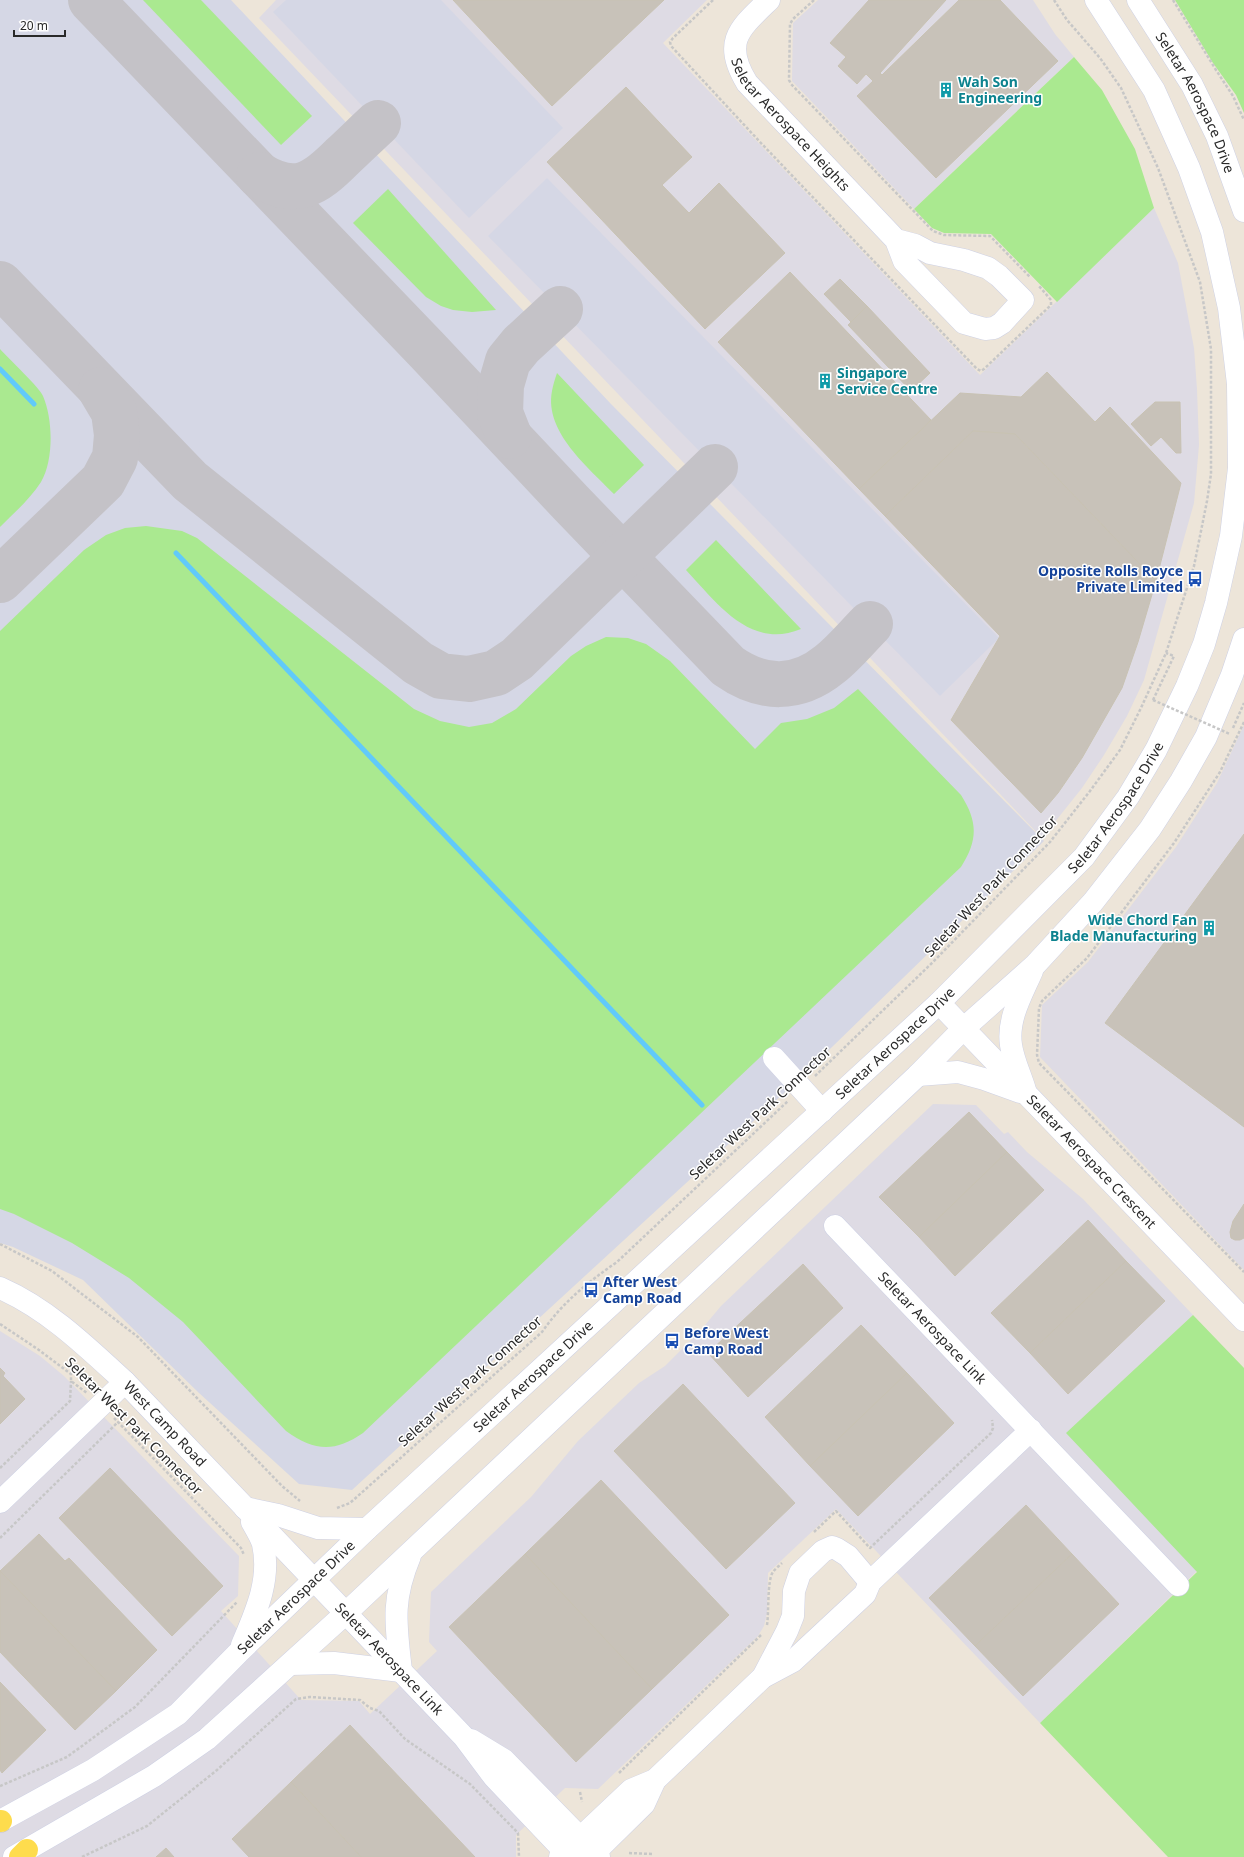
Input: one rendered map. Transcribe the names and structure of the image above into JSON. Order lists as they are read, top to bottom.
{
  "streets": {
    "street": [
      "Seletar Aerospace Drive",
      "Seletar Aerospace Heights",
      "Seletar Aerospace Crescent",
      "Seletar Aerospace Link",
      "West Camp Road"
    ],
    "path": ["Seletar West Park Connector"]
  },
  "crossings": [
    ["Seletar Aerospace Drive", "Seletar Aerospace Crescent"],
    ["Seletar Aerospace Drive", "Seletar Aerospace Link"],
    ["Seletar Aerospace Drive", "West Camp Road"],
    ["Seletar Aerospace Link", "West Camp Road"]
  ],
  "places": {
    "building": ["Wah Son Engineering", "Singapore Service Centre", "Wide Chord Fan Blade Manufacturing"],
    "bus stop": ["Opposite Rolls Royce Private Limited", "After West Camp Road", "Before West Camp Road"]
  },
  "scale_bar": "20 m"
}
